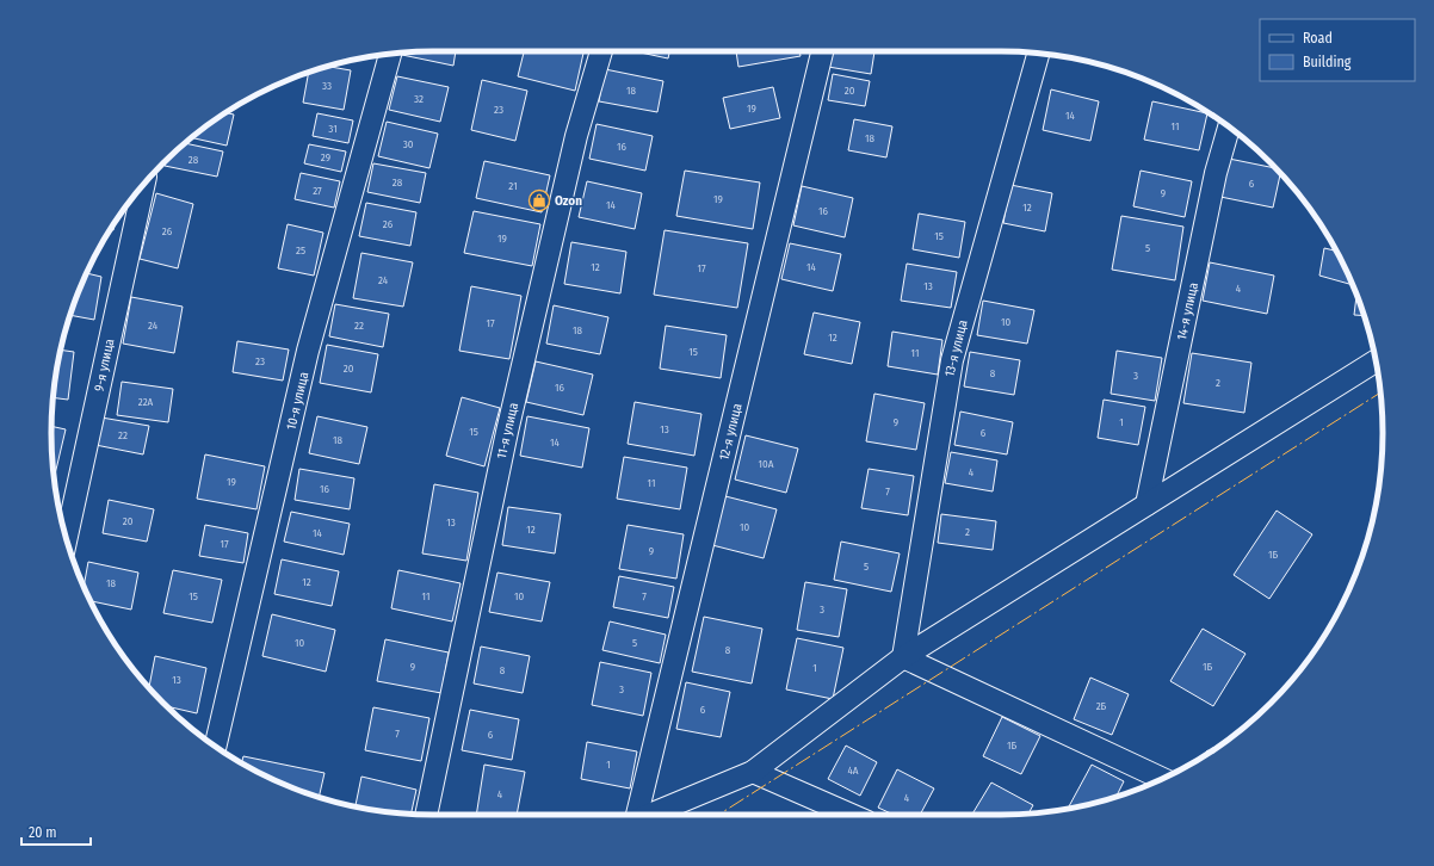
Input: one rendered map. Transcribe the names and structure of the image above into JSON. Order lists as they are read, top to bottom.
{
  "streets": {
    "street": [
      "14-я улица",
      "13-я улица",
      "9-я улица",
      "10-я улица",
      "11-я улица",
      "12-я улица"
    ]
  },
  "places": {
    "shop": ["Ozon"]
  },
  "house_numbers": [
    "33",
    "18",
    "20",
    "32",
    "19",
    "23",
    "14",
    "11",
    "31",
    "18",
    "30",
    "16",
    "29",
    "28",
    "28",
    "6",
    "21",
    "27",
    "9",
    "19",
    "14",
    "12",
    "16",
    "26",
    "26",
    "15",
    "19",
    "5",
    "25",
    "12",
    "14",
    "17",
    "24",
    "13",
    "4",
    "10",
    "17",
    "24",
    "22",
    "18",
    "12",
    "15",
    "11",
    "23",
    "20",
    "8",
    "3",
    "2",
    "16",
    "22А",
    "9",
    "1",
    "13",
    "15",
    "6",
    "22",
    "18",
    "14",
    "10А",
    "4",
    "19",
    "11",
    "16",
    "7",
    "20",
    "13",
    "10",
    "12",
    "2",
    "14",
    "17",
    "9",
    "1Б",
    "5",
    "12",
    "18",
    "15",
    "11",
    "10",
    "7",
    "3",
    "10",
    "5",
    "8",
    "9",
    "1Б",
    "1",
    "8",
    "13",
    "3",
    "2Б",
    "6",
    "7",
    "6",
    "1Б",
    "1",
    "4А",
    "4",
    "4"
  ],
  "legend": ["Road", "Building"],
  "scale_bar": "20 m"
}
